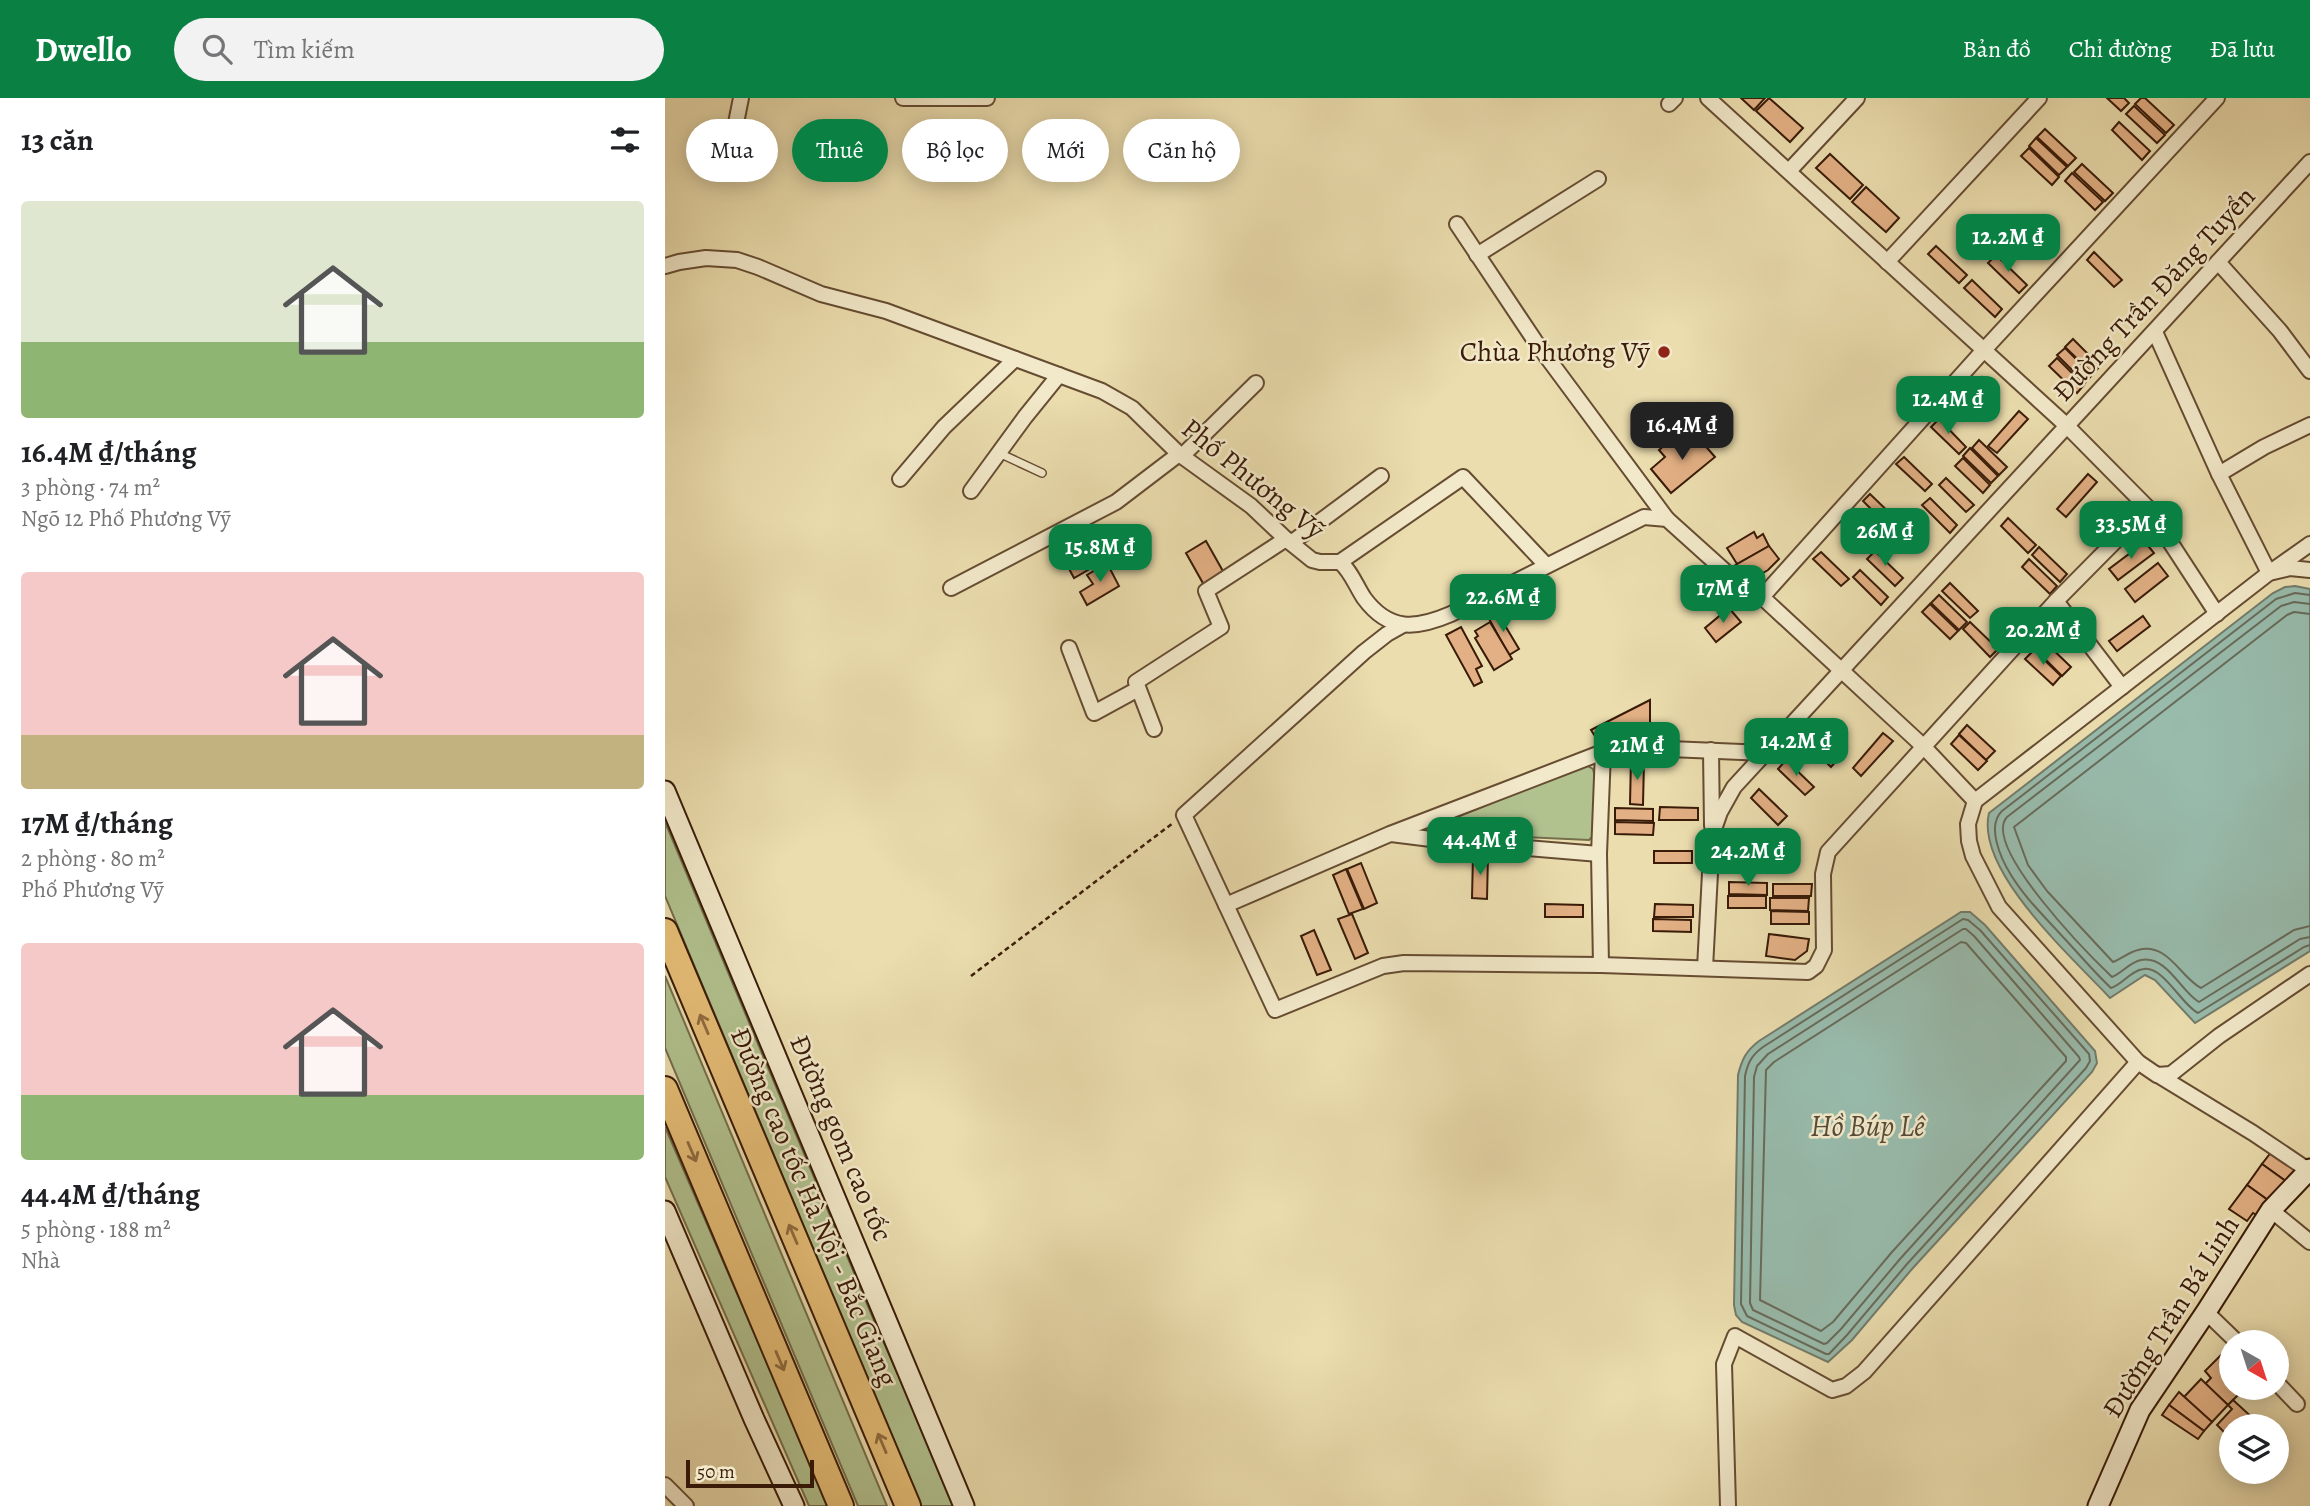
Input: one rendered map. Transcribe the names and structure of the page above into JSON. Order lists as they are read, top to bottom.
{
  "streets": {
    "highway": ["Đường cao tốc Hà Nội - Bắc Giang"],
    "main road": ["Đường gom cao tốc", "Đường Trần Bá Linh"],
    "street": ["Đường Trần Đăng Tuyển", "Phố Phương Vỹ"]
  },
  "water": ["Hồ Búp Lê"],
  "places": ["Chùa Phương Vỹ"],
  "scale_bar": "50 m",
  "north": "bottom right",
  "page": {
    "header": "Dwello",
    "search": "Tìm kiếm",
    "nav": ["Bản đồ", "Chỉ đường", "Đã lưu"],
    "heading": "13 căn",
    "chip": [
      "Mua",
      "Thuê",
      "Bộ lọc",
      "Mới",
      "Căn hộ"
    ],
    "list": [
      {
        "name": "16.4M ₫/tháng",
        "note": "3 phòng · 74 m² · Ngõ 12 Phố Phương Vỹ"
      },
      {
        "name": "17M ₫/tháng",
        "note": "2 phòng · 80 m² · Phố Phương Vỹ"
      },
      {
        "name": "44.4M ₫/tháng",
        "note": "5 phòng · 188 m² · Nhà"
      }
    ],
    "price": [
      "12.2M ₫",
      "12.4M ₫",
      "16.4M ₫",
      "33.5M ₫",
      "26M ₫",
      "15.8M ₫",
      "17M ₫",
      "22.6M ₫",
      "20.2M ₫",
      "14.2M ₫",
      "21M ₫",
      "44.4M ₫",
      "24.2M ₫"
    ],
    "scale": "50 m"
  }
}
